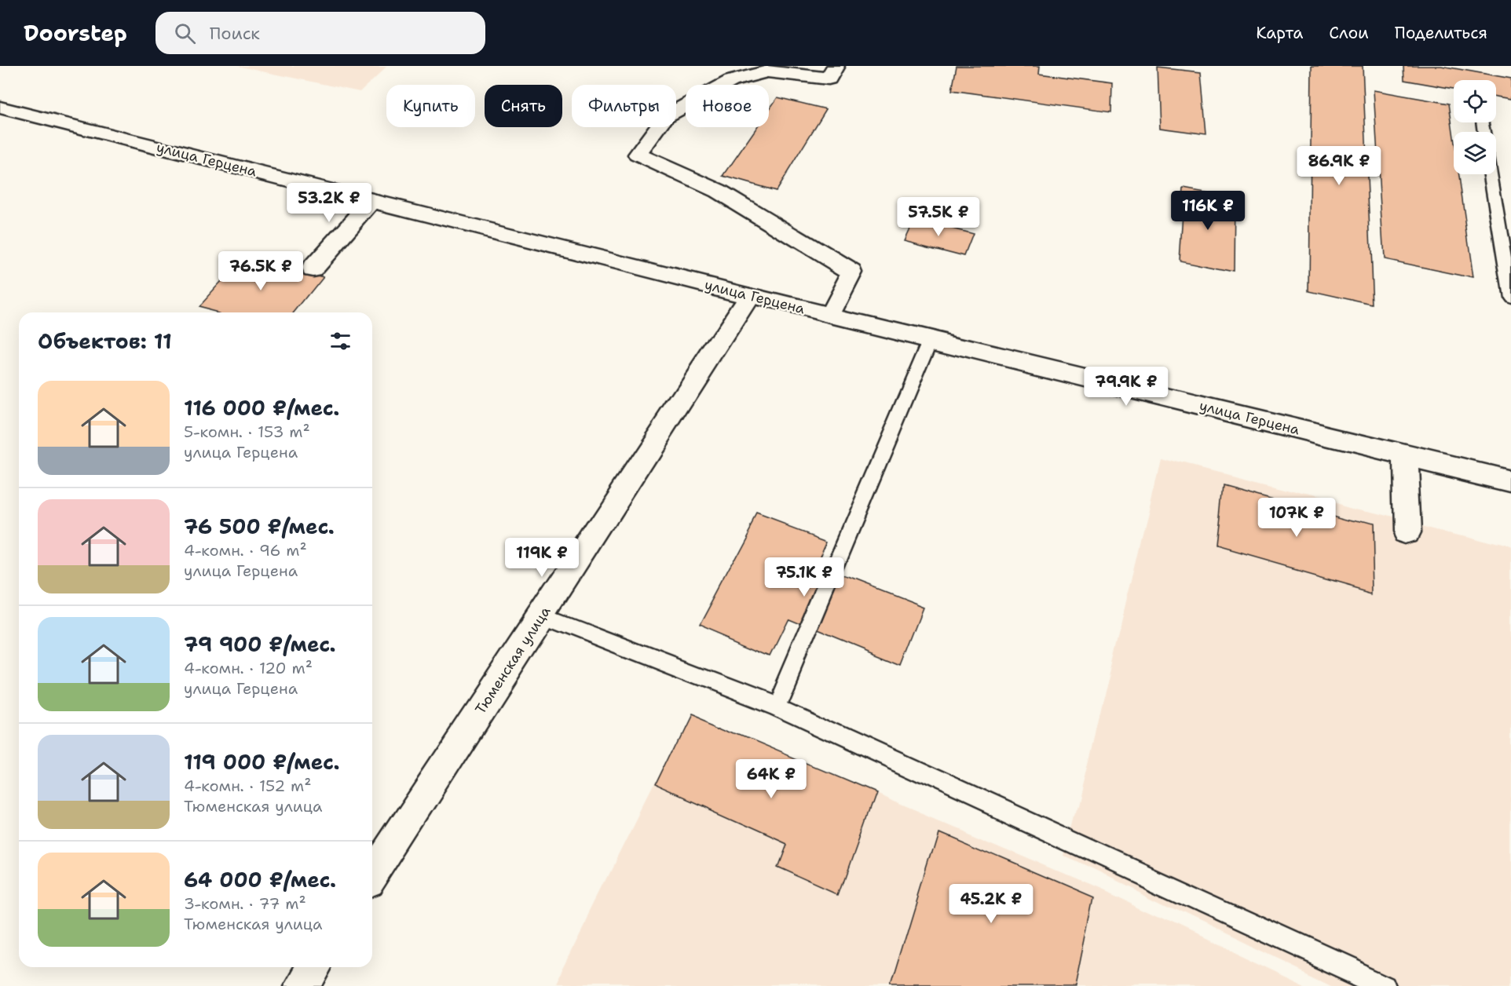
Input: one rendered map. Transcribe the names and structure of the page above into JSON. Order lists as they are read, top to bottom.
{
  "streets": {
    "street": ["улица Герцена", "Тюменская улица"]
  },
  "crossings": [
    ["улица Герцена", "Тюменская улица"]
  ],
  "page": {
    "header": "Doorstep",
    "search": "Поиск",
    "nav": ["Карта", "Слои", "Поделиться"],
    "chip": [
      "Купить",
      "Снять",
      "Фильтры",
      "Новое"
    ],
    "price": [
      "86.9K ₽",
      "53.2K ₽",
      "116K ₽",
      "57.5K ₽",
      "76.5K ₽",
      "79.9K ₽",
      "107K ₽",
      "119K ₽",
      "75.1K ₽",
      "64K ₽",
      "45.2K ₽"
    ],
    "heading": "Объектов: 11",
    "list": [
      {
        "name": "116 000 ₽/мес.",
        "note": "5-комн. · 153 m² · улица Герцена"
      },
      {
        "name": "76 500 ₽/мес.",
        "note": "4-комн. · 96 m² · улица Герцена"
      },
      {
        "name": "79 900 ₽/мес.",
        "note": "4-комн. · 120 m² · улица Герцена"
      },
      {
        "name": "119 000 ₽/мес.",
        "note": "4-комн. · 152 m² · Тюменская улица"
      },
      {
        "name": "64 000 ₽/мес.",
        "note": "3-комн. · 77 m² · Тюменская улица"
      }
    ]
  }
}
